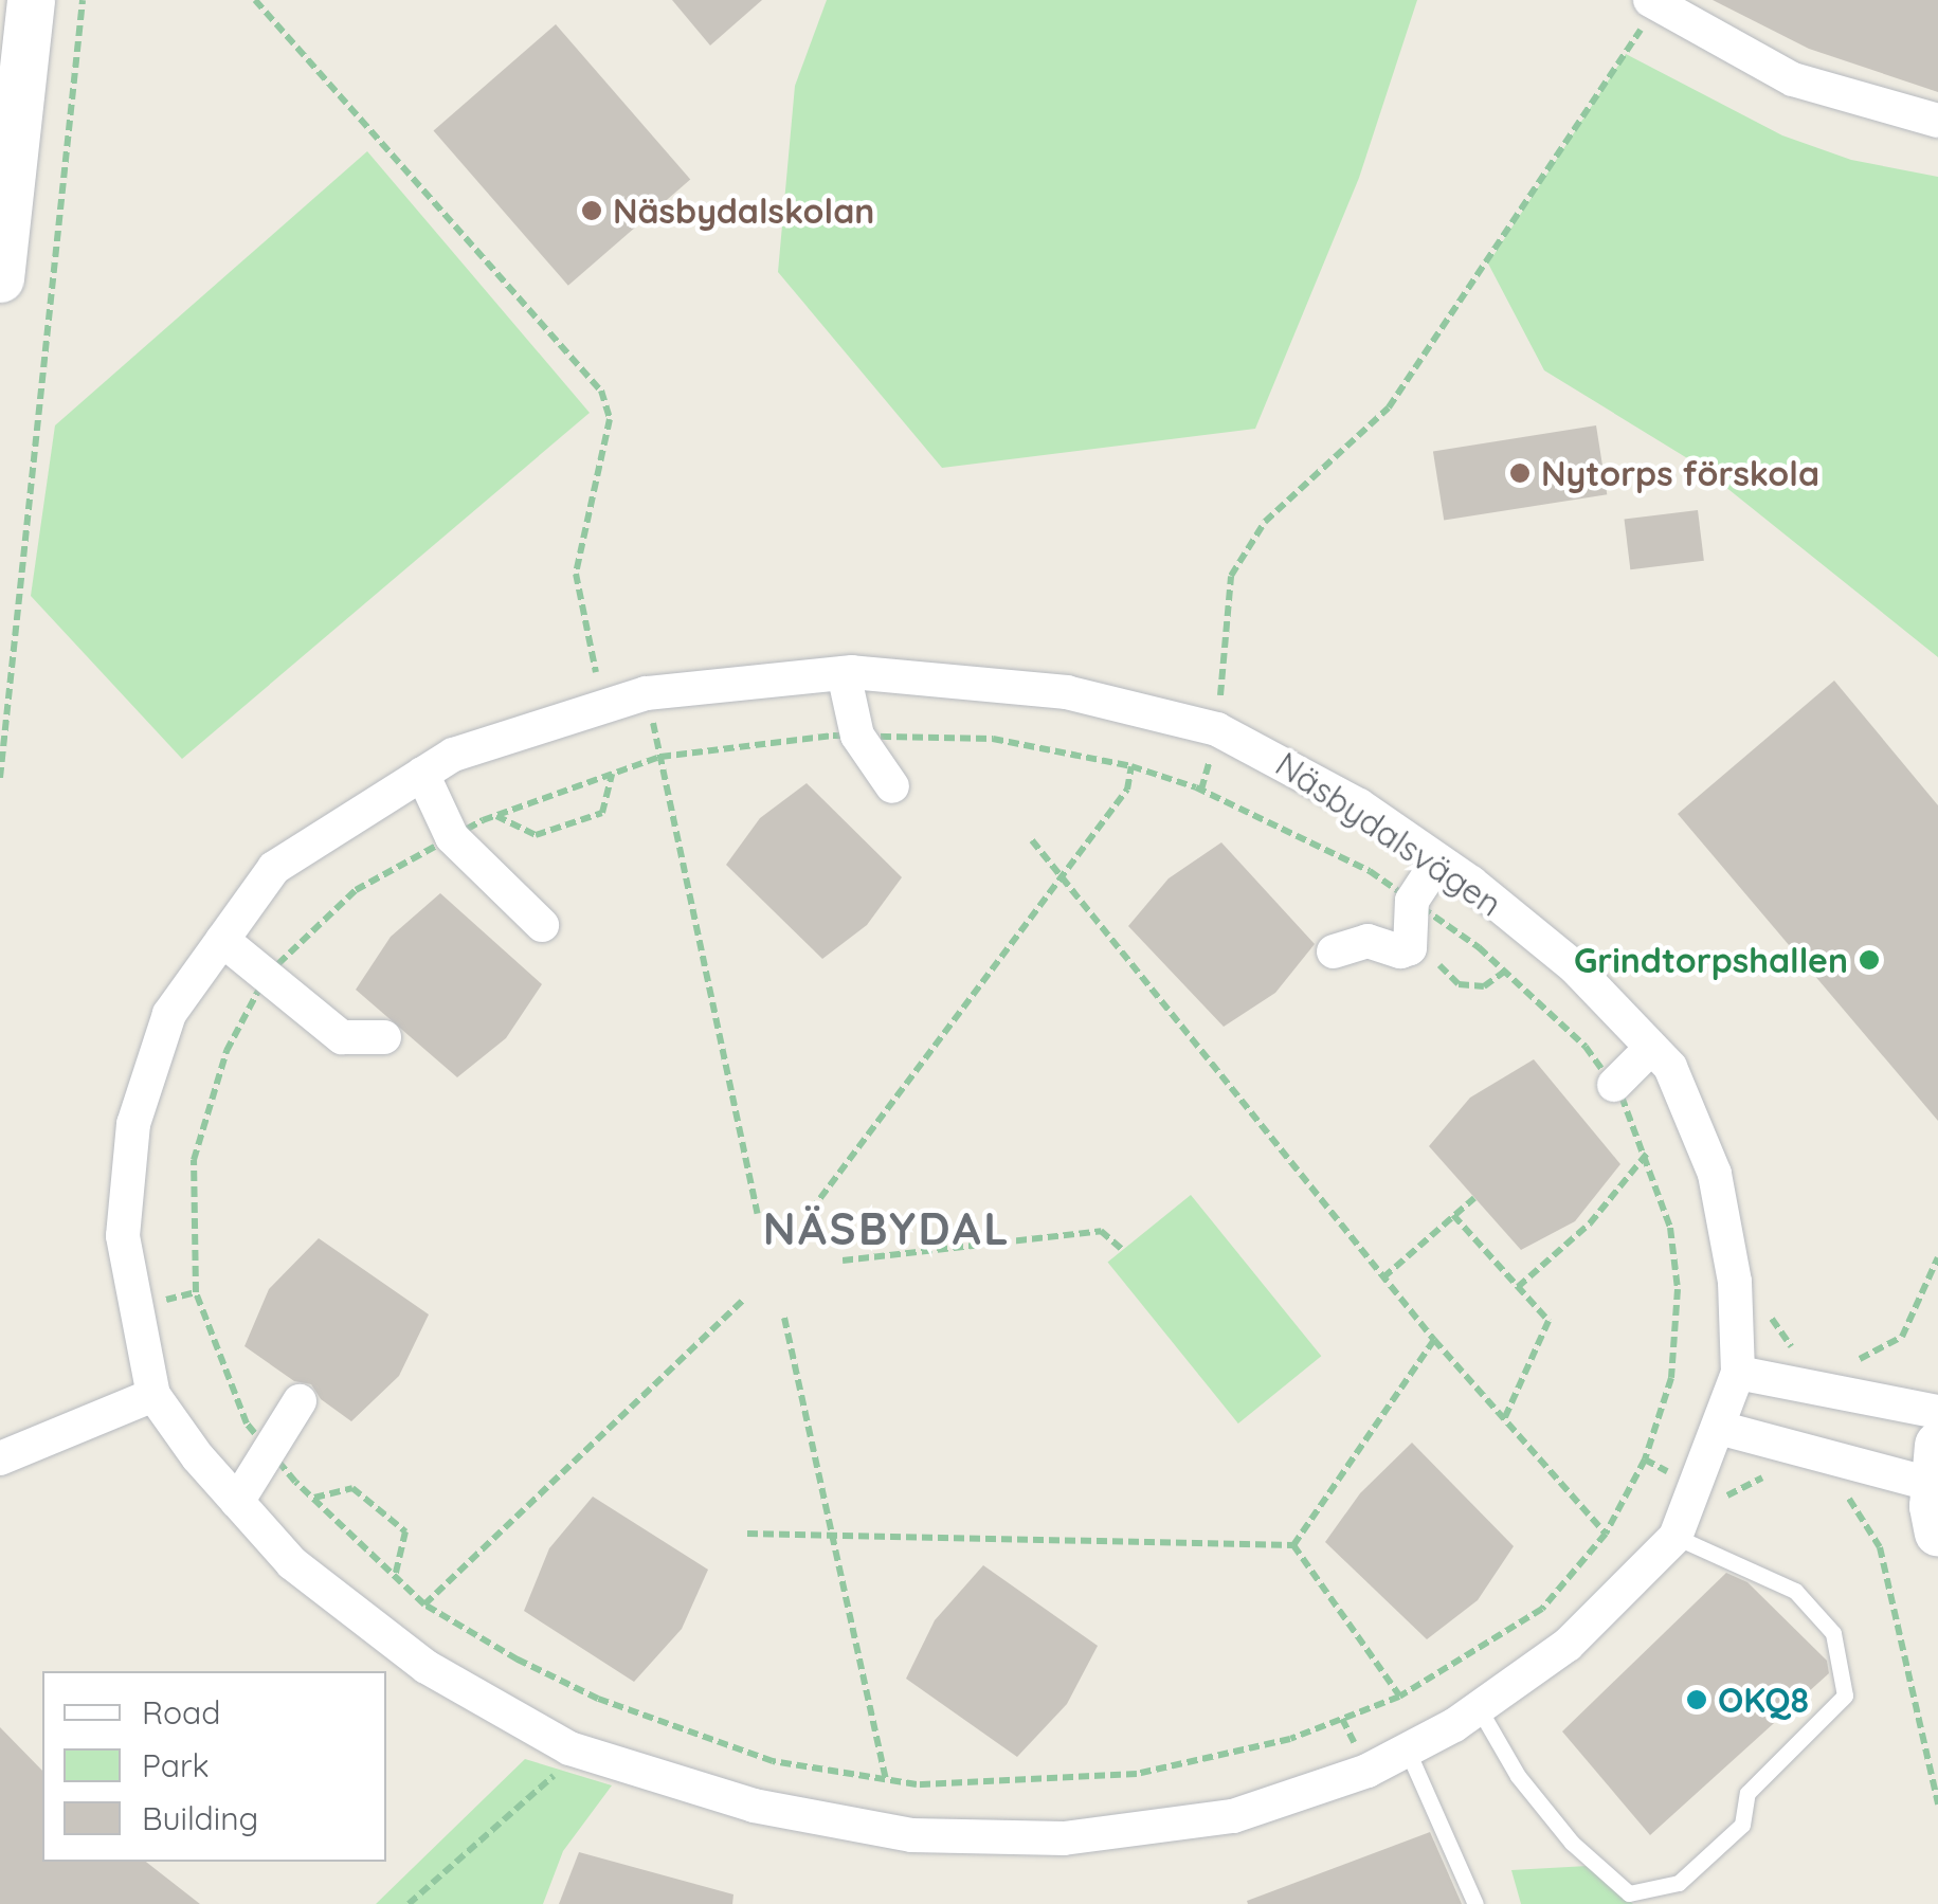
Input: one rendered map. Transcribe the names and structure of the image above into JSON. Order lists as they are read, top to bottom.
{
  "streets": {
    "street": ["Näsbydalsvägen"]
  },
  "districts": ["NÄSBYDAL"],
  "places": [
    "Näsbydalskolan",
    "Nytorps förskola",
    "Grindtorpshallen",
    "OKQ8"
  ],
  "legend": ["Road", "Park", "Building"]
}
